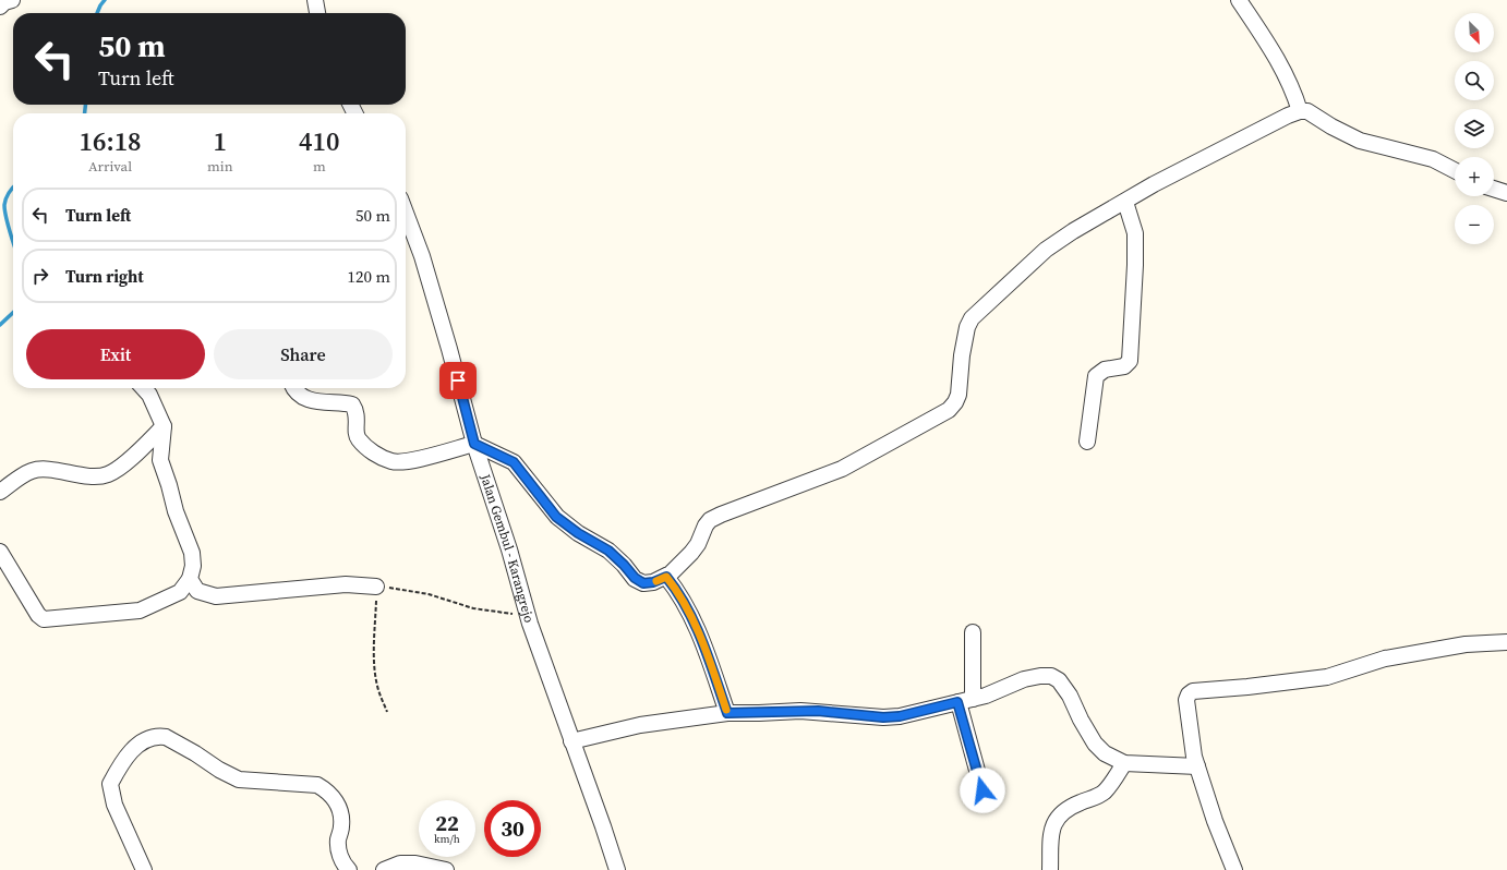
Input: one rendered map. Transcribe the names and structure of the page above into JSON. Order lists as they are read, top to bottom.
{
  "streets": {
    "street": ["Jalan Gembul - Karangrejo"]
  },
  "north": "bottom right",
  "page": {
    "map_buttons": ["+", "−"],
    "turn": ["50 m", "Turn left"],
    "eta": [
      "16:18",
      "Arrival",
      "1",
      "min",
      "410",
      "m"
    ],
    "list": [
      {
        "name": "Turn left",
        "value": "50 m"
      },
      {
        "name": "Turn right",
        "value": "120 m"
      }
    ],
    "buttons": ["Exit", "Share"],
    "speed": "22 km/h",
    "limit": "30"
  }
}
